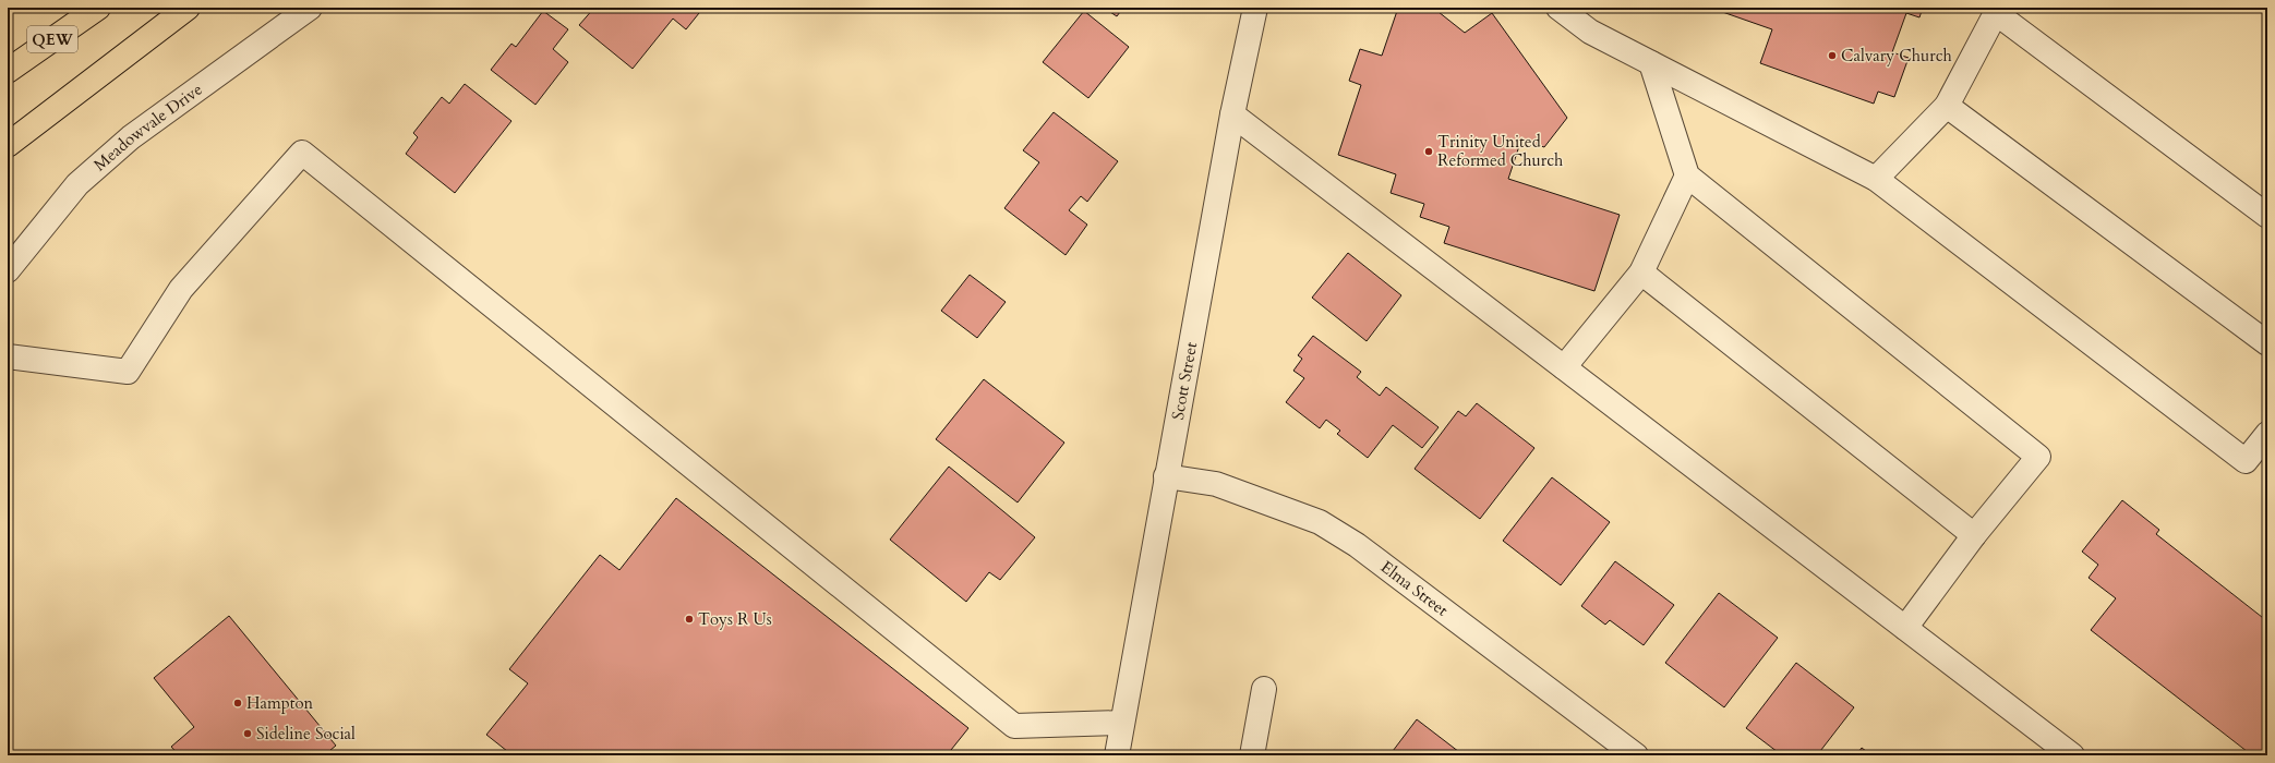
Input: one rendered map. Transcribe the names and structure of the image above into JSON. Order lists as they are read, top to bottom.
{
  "streets": {
    "highway": ["QEW"],
    "street": ["Meadowvale Drive", "Scott Street", "Elma Street"]
  },
  "crossings": [
    ["Scott Street", "Elma Street"]
  ],
  "places": [
    "Calvary Church",
    "Trinity United Reformed Church",
    "Toys R Us",
    "Hampton",
    "Sideline Social"
  ]
}
